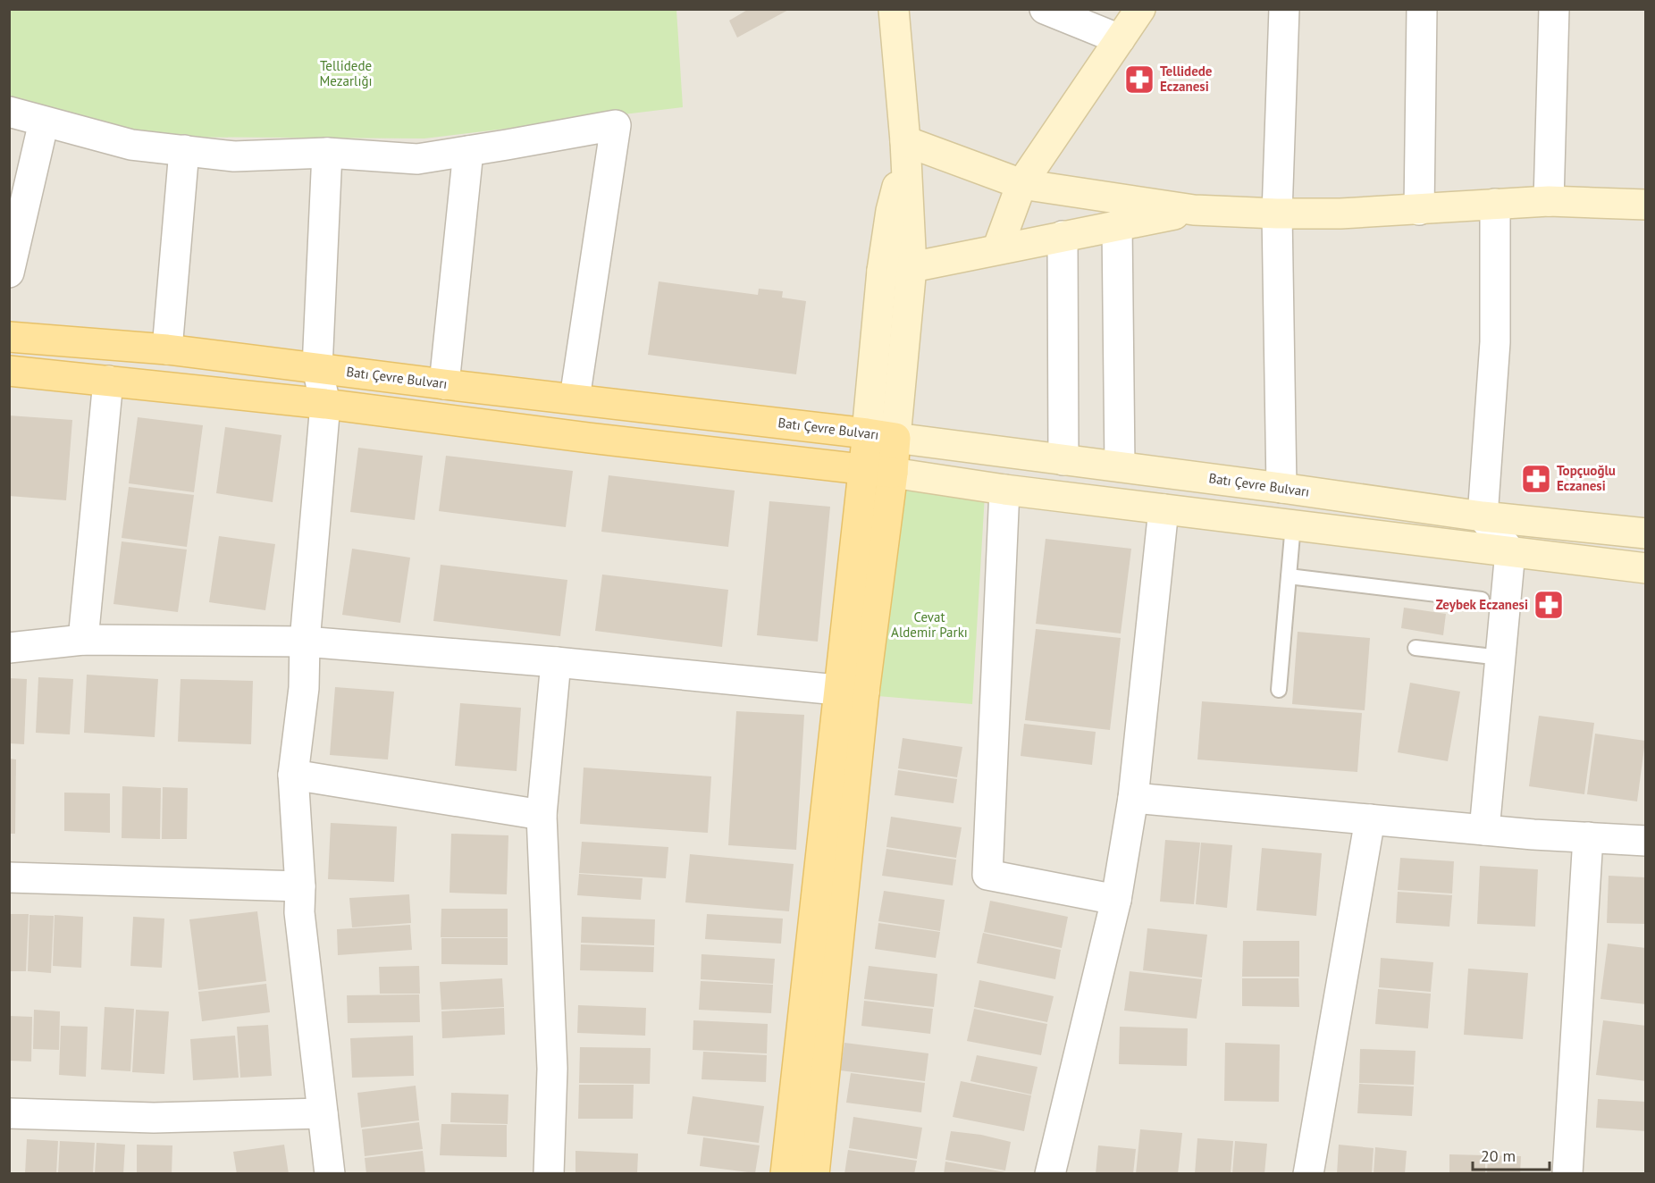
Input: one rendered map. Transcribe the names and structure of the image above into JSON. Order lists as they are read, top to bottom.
{
  "streets": {
    "main road": ["Batı Çevre Bulvarı"]
  },
  "parks": ["Tellidede Mezarlığı", "Cevat Aldemir Parkı"],
  "places": {
    "pharmacy": ["Tellidede Eczanesi", "Topçuoğlu Eczanesi", "Zeybek Eczanesi"]
  },
  "scale_bar": "20 m"
}
